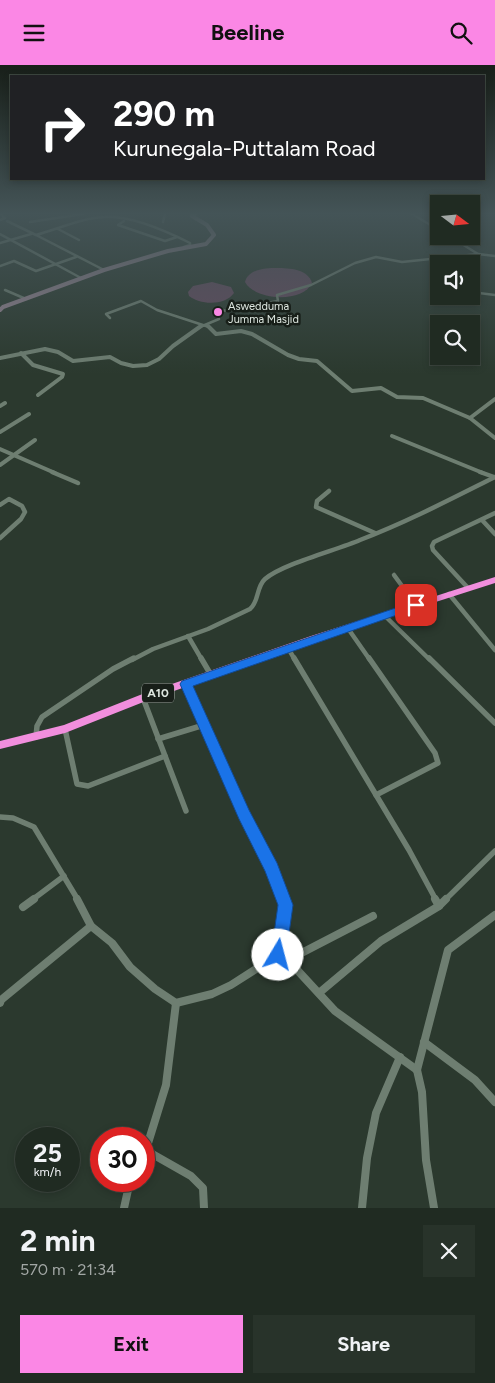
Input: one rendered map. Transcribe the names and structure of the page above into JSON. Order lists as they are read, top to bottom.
{
  "streets": {
    "highway": ["A10"]
  },
  "places": ["Aswedduma Jumma Masjid"],
  "north": "right",
  "page": {
    "header": "Beeline",
    "turn": ["290 m", "Kurunegala-Puttalam Road"],
    "speed": "25 km/h",
    "limit": "30",
    "heading": ["2 min", "570 m · 21:34"],
    "buttons": ["Exit", "Share"]
  }
}
